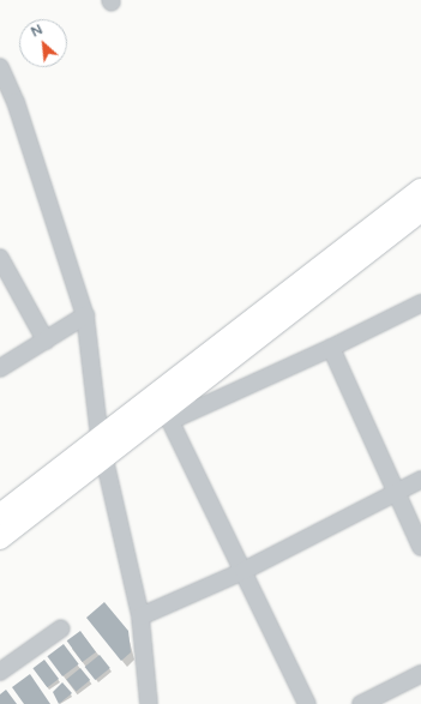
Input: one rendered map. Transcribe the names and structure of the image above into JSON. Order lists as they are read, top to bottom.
{
  "north": "top left"
}
